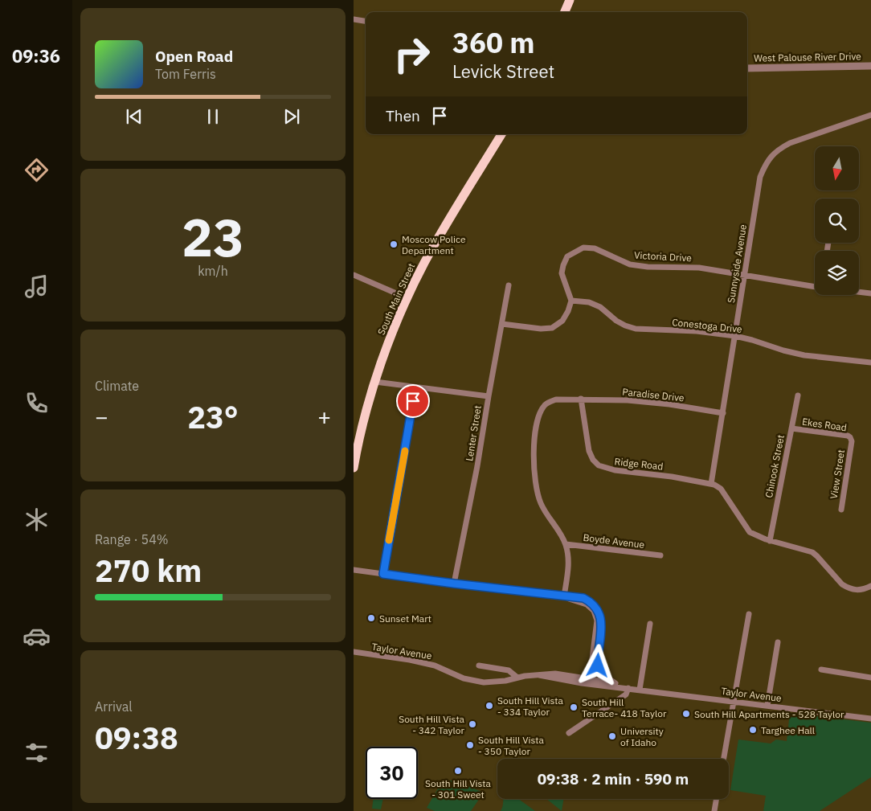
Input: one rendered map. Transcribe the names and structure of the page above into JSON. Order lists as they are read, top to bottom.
{
  "streets": {
    "highway": ["South Main Street"],
    "street": [
      "West Palouse River Drive",
      "Victoria Drive",
      "Sunnyside Avenue",
      "Conestoga Drive",
      "Paradise Drive",
      "Ekes Road",
      "Lenter Street",
      "Ridge Road",
      "Chinook Street",
      "View Street",
      "Boyde Avenue",
      "Taylor Avenue"
    ]
  },
  "crossings": [
    ["Victoria Drive", "Sunnyside Avenue"],
    ["Victoria Drive", "Conestoga Drive"],
    ["Sunnyside Avenue", "Conestoga Drive"],
    ["Sunnyside Avenue", "Paradise Drive"],
    ["Sunnyside Avenue", "Ridge Road"],
    ["Paradise Drive", "Ridge Road"],
    ["Ekes Road", "Chinook Street"],
    ["Ekes Road", "View Street"],
    ["Ridge Road", "Chinook Street"]
  ],
  "places": [
    "Moscow Police Department",
    "Sunset Mart",
    "South Hill Vista - 334 Taylor",
    "South Hill Terrace- 418 Taylor",
    "South Hill Apartments - 528 Taylor",
    "South Hill Vista - 342 Taylor",
    "Targhee Hall",
    "University of Idaho",
    "South Hill Vista - 350 Taylor",
    "South Hill Vista - 301 Sweet"
  ],
  "north": "bottom",
  "page": {
    "tabs": "09:36",
    "turn": ["360 m", "Levick Street"],
    "song": ["Open Road", "Tom Ferris"],
    "then": "Then",
    "tile": [
      ["23", "km/h"],
      "Climate",
      ["Range · 54%", "270 km"],
      ["Arrival", "09:38"]
    ],
    "heat": ["−", "23°", "+"],
    "limit": "30",
    "trip": "09:38 · 2 min · 590 m"
  }
}
